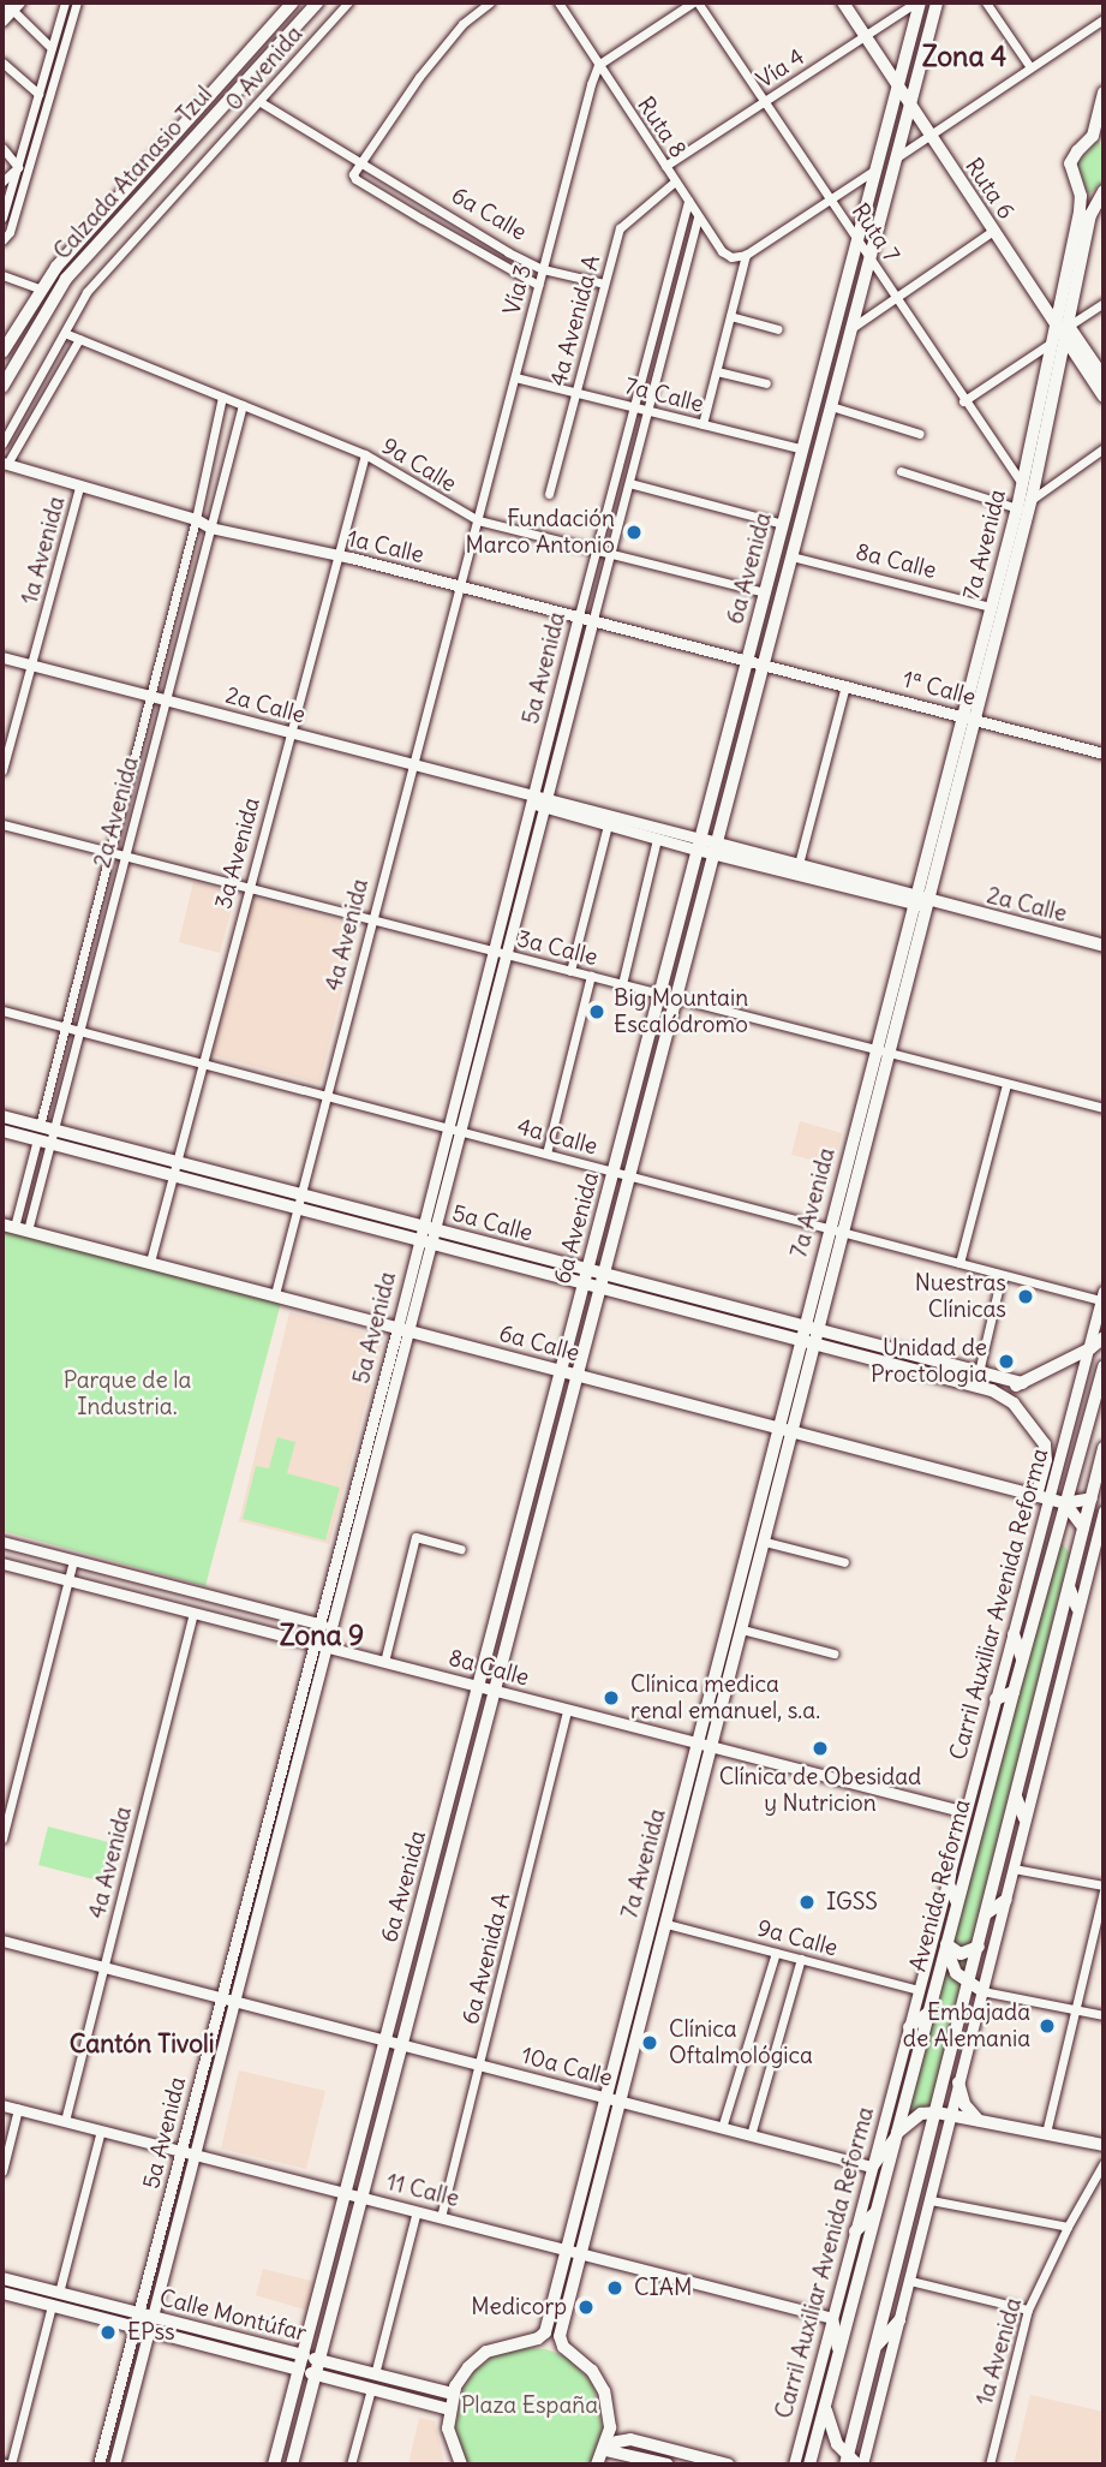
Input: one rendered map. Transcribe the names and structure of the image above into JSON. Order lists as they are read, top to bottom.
{
  "streets": {
    "main road": [
      "Calzada Atanasio Tzul",
      "Ruta 6",
      "6a Calle",
      "7a Avenida",
      "6a Avenida",
      "2a Calle",
      "5a Calle",
      "Avenida Reforma",
      "Calle Montúfar"
    ],
    "street": [
      "0 Avenida",
      "Vía 4",
      "Ruta 8",
      "Ruta 7",
      "Vía 3",
      "4a Avenida A",
      "7a Calle",
      "9a Calle",
      "1a Calle",
      "1a Avenida",
      "8a Calle",
      "5a Avenida",
      "1ª Calle",
      "2a Avenida",
      "3a Avenida",
      "4a Avenida",
      "3a Calle",
      "4a Calle",
      "Carril Auxiliar Avenida Reforma",
      "6a Avenida A",
      "10a Calle",
      "11 Calle"
    ]
  },
  "crossings": [
    ["0 Avenida", "6a Calle"],
    ["0 Avenida", "9a Calle"],
    ["Vía 4", "Ruta 8"],
    ["Vía 4", "Ruta 6"],
    ["Vía 4", "Ruta 7"],
    ["Vía 4", "6a Avenida"],
    ["Ruta 8", "Vía 3"],
    ["Ruta 8", "4a Avenida A"],
    ["Ruta 8", "5a Avenida"],
    ["Ruta 6", "7a Avenida"],
    ["Ruta 6", "6a Avenida"],
    ["6a Calle", "Vía 3"],
    ["6a Calle", "4a Avenida A"],
    ["6a Calle", "7a Avenida"],
    ["6a Calle", "6a Avenida"],
    ["6a Calle", "5a Avenida"],
    ["6a Calle", "2a Avenida"],
    ["6a Calle", "3a Avenida"],
    ["6a Calle", "4a Avenida"],
    ["6a Calle", "5a Calle"],
    ["6a Calle", "Carril Auxiliar Avenida Reforma"],
    ["6a Calle", "Avenida Reforma"],
    ["Ruta 7", "7a Avenida"],
    ["Ruta 7", "6a Avenida"],
    ["Vía 3", "7a Calle"],
    ["Vía 3", "9a Calle"],
    ["Vía 3", "1a Calle"],
    ["Vía 3", "4a Avenida"],
    ["4a Avenida A", "7a Calle"],
    ["7a Calle", "6a Avenida"],
    ["7a Calle", "5a Avenida"],
    ["9a Calle", "7a Avenida"],
    ["9a Calle", "6a Avenida"],
    ["9a Calle", "5a Avenida"],
    ["9a Calle", "2a Avenida"],
    ["9a Calle", "3a Avenida"],
    ["9a Calle", "Carril Auxiliar Avenida Reforma"],
    ["7a Avenida", "8a Calle"],
    ["7a Avenida", "1ª Calle"],
    ["7a Avenida", "2a Calle"],
    ["7a Avenida", "3a Calle"],
    ["7a Avenida", "4a Calle"],
    ["7a Avenida", "5a Calle"],
    ["7a Avenida", "10a Calle"],
    ["7a Avenida", "11 Calle"],
    ["7a Avenida", "Calle Montúfar"],
    ["1a Calle", "1a Avenida"],
    ["1a Calle", "6a Avenida"],
    ["1a Calle", "5a Avenida"],
    ["1a Calle", "1ª Calle"],
    ["1a Calle", "2a Avenida"],
    ["1a Calle", "3a Avenida"],
    ["1a Calle", "4a Avenida"],
    ["1a Avenida", "2a Calle"],
    ["8a Calle", "6a Avenida"],
    ["8a Calle", "5a Avenida"],
    ["8a Calle", "4a Avenida"],
    ["8a Calle", "Carril Auxiliar Avenida Reforma"],
    ["8a Calle", "6a Avenida A"],
    ["6a Avenida", "1ª Calle"],
    ["6a Avenida", "2a Calle"],
    ["6a Avenida", "3a Calle"],
    ["6a Avenida", "4a Calle"],
    ["6a Avenida", "5a Calle"],
    ["6a Avenida", "10a Calle"],
    ["6a Avenida", "11 Calle"],
    ["6a Avenida", "Calle Montúfar"],
    ["5a Avenida", "2a Calle"],
    ["5a Avenida", "3a Calle"],
    ["5a Avenida", "4a Calle"],
    ["5a Avenida", "5a Calle"],
    ["5a Avenida", "10a Calle"],
    ["5a Avenida", "11 Calle"],
    ["5a Avenida", "Calle Montúfar"],
    ["2a Calle", "2a Avenida"],
    ["2a Calle", "3a Avenida"],
    ["2a Calle", "4a Avenida"],
    ["2a Avenida", "3a Calle"],
    ["2a Avenida", "4a Calle"],
    ["2a Avenida", "5a Calle"],
    ["3a Avenida", "3a Calle"],
    ["3a Avenida", "4a Calle"],
    ["3a Avenida", "5a Calle"],
    ["4a Avenida", "3a Calle"],
    ["4a Avenida", "4a Calle"],
    ["4a Avenida", "5a Calle"],
    ["4a Avenida", "10a Calle"],
    ["4a Avenida", "11 Calle"],
    ["4a Calle", "Carril Auxiliar Avenida Reforma"],
    ["5a Calle", "Carril Auxiliar Avenida Reforma"],
    ["Carril Auxiliar Avenida Reforma", "10a Calle"],
    ["Carril Auxiliar Avenida Reforma", "11 Calle"],
    ["6a Avenida A", "10a Calle"],
    ["6a Avenida A", "11 Calle"]
  ],
  "districts": ["Zona 4", "Zona 9", "Cantón Tivoli"],
  "parks": ["Parque de la Industria.", "Plaza España"],
  "places": [
    "Fundación Marco Antonio",
    "Big Mountain Escalódromo",
    "Nuestras Clínicas",
    "Unidad de Proctologia",
    "Clínica medica renal emanuel, s.a.",
    "Clínica de Obesidad y Nutricion",
    "IGSS",
    "Embajada de Alemania",
    "Clínica Oftalmológica",
    "CIAM",
    "Medicorp",
    "EPss"
  ]
}
